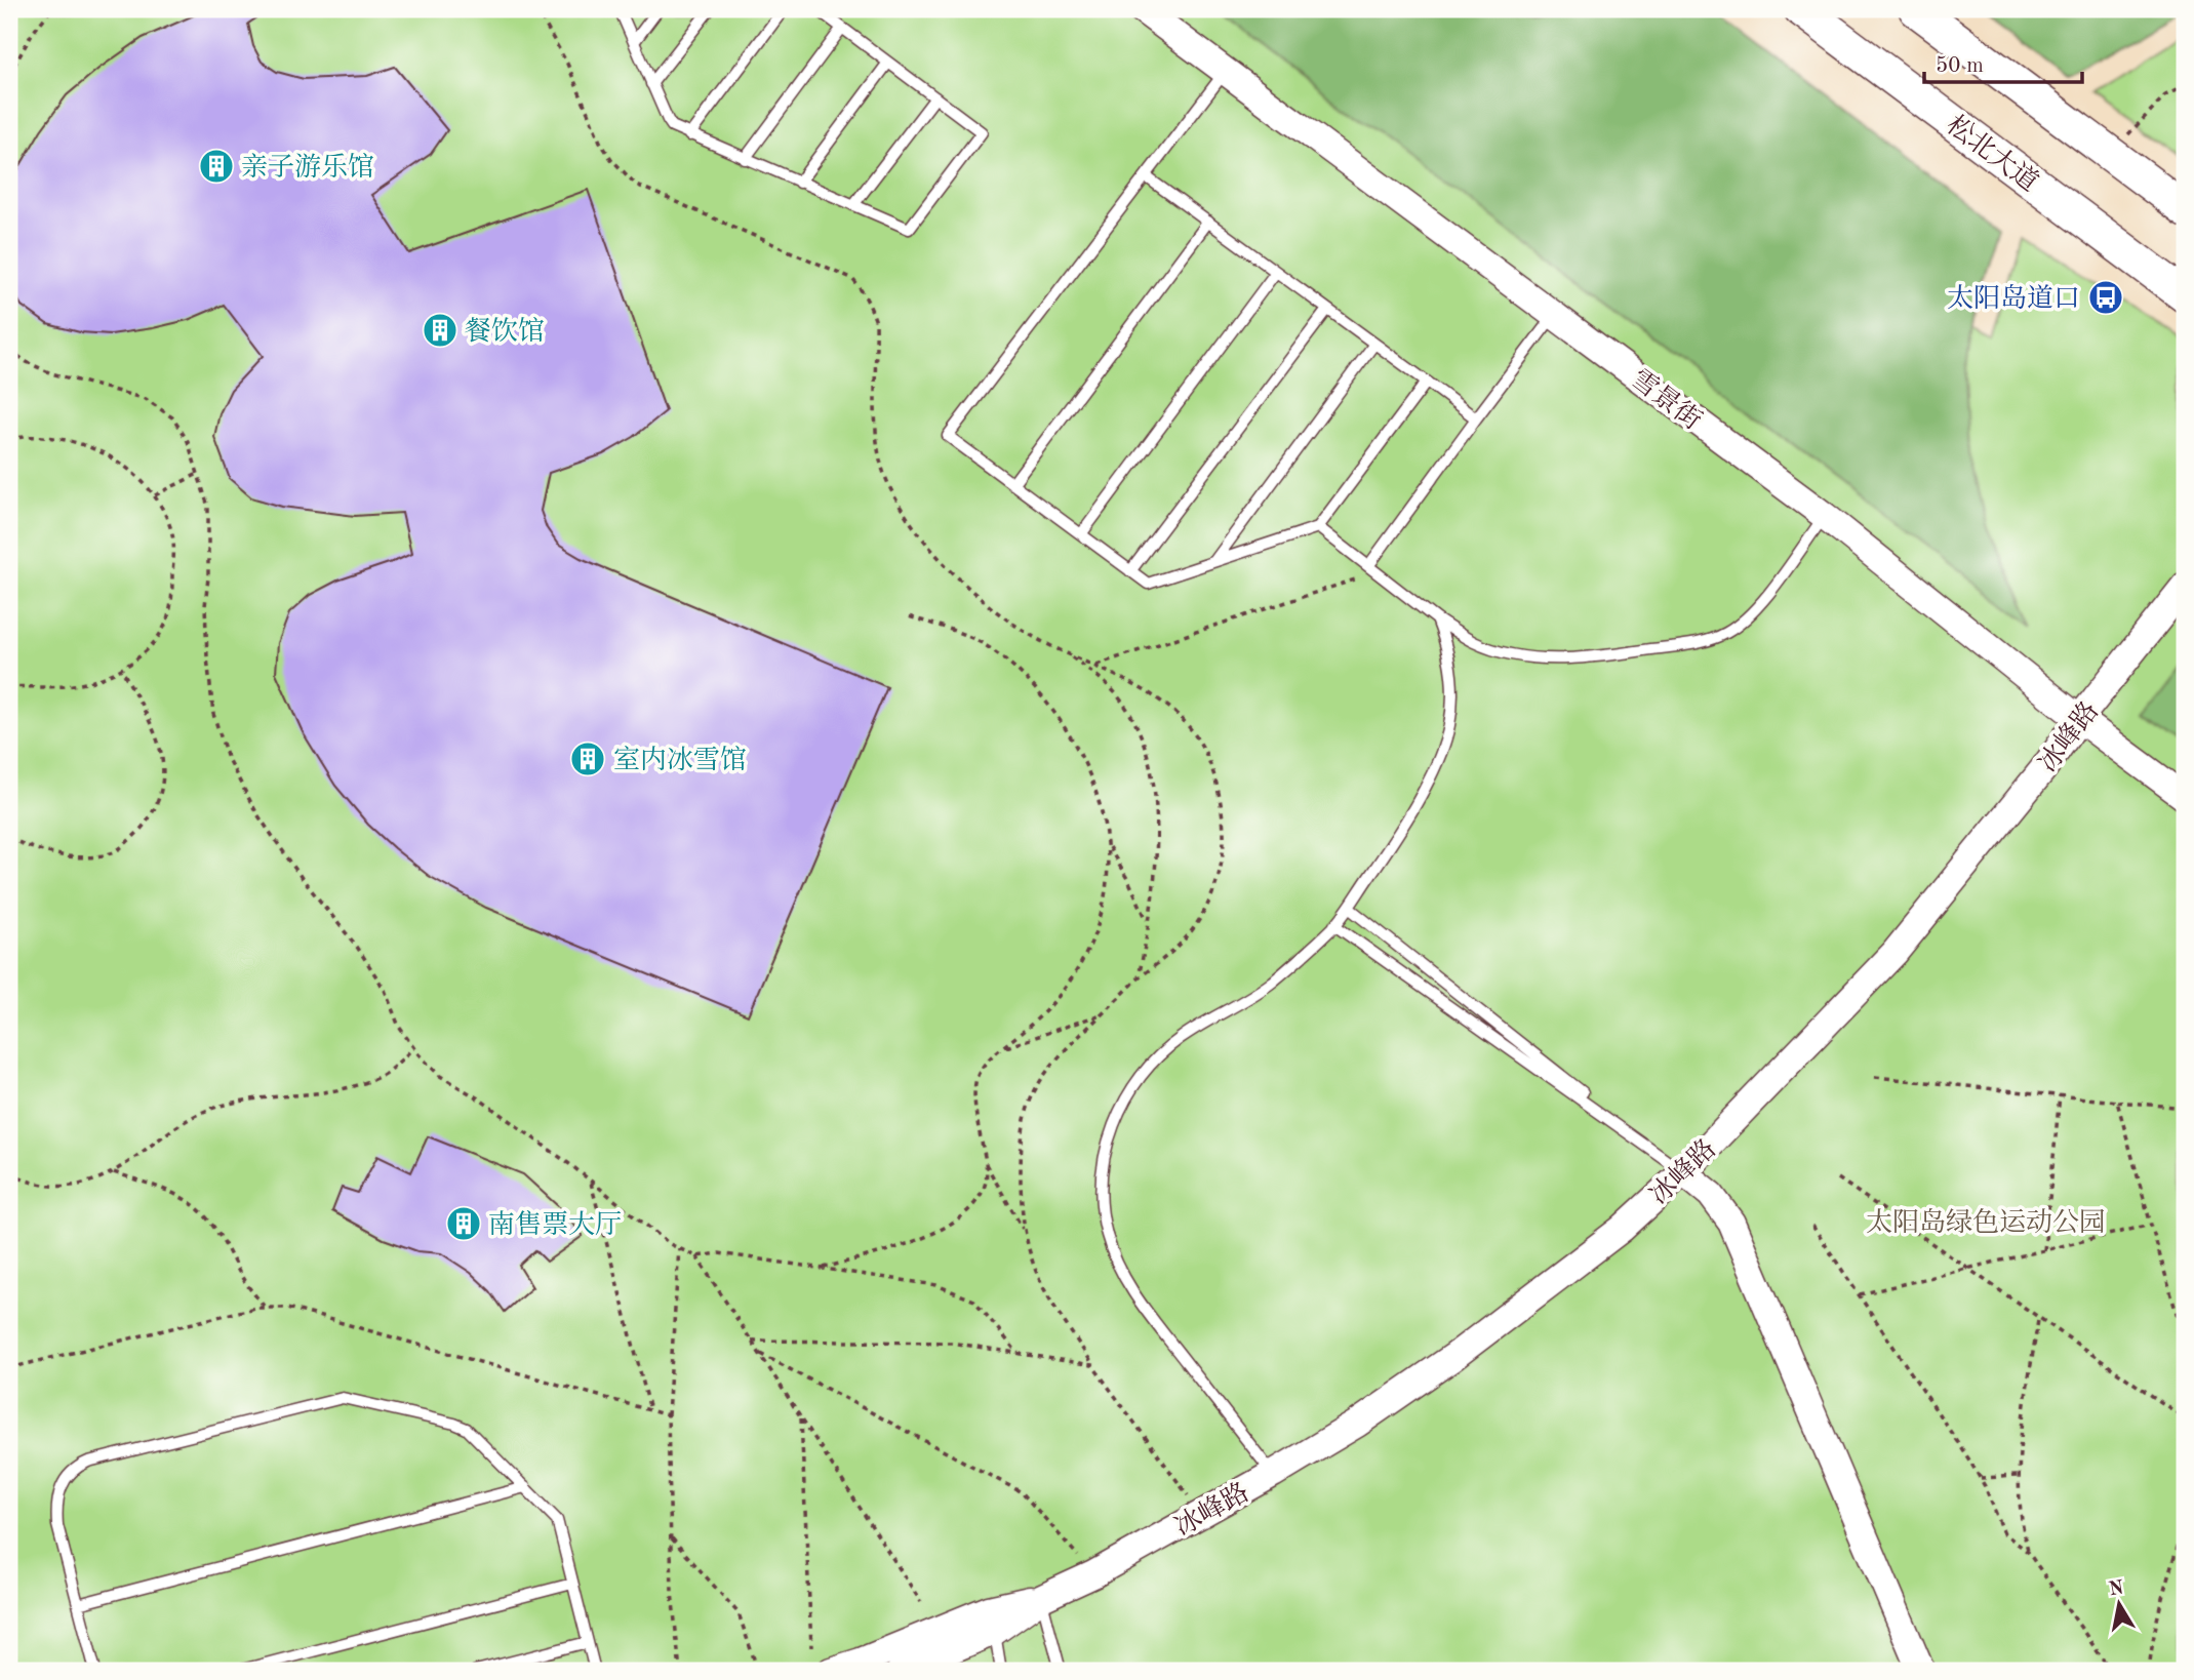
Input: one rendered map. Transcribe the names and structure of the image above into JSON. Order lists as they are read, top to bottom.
{
  "streets": {
    "highway": ["松北大道"],
    "street": ["雪景街", "冰峰路"]
  },
  "crossings": [
    ["雪景街", "冰峰路"]
  ],
  "parks": ["太阳岛绿色运动公园"],
  "places": {
    "building": [
      "亲子游乐馆",
      "餐饮馆",
      "室内冰雪馆",
      "南售票大厅"
    ],
    "bus stop": ["太阳岛道口"]
  },
  "scale_bar": "50 m",
  "north": "top"
}
